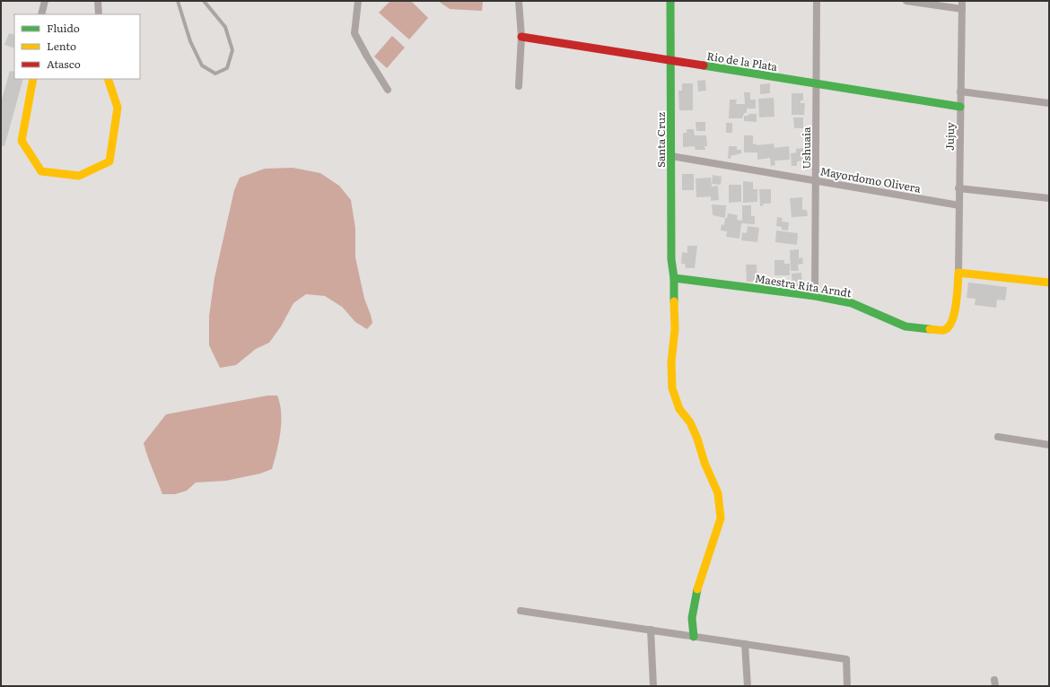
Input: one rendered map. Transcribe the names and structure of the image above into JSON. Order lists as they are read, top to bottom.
{
  "streets": {
    "street": [
      "Rio de la Plata",
      "Jujuy",
      "Santa Cruz",
      "Ushuaia",
      "Mayordomo Olivera",
      "Maestra Rita Arndt"
    ]
  },
  "crossings": [
    ["Rio de la Plata", "Jujuy"],
    ["Rio de la Plata", "Santa Cruz"],
    ["Rio de la Plata", "Ushuaia"],
    ["Jujuy", "Mayordomo Olivera"],
    ["Jujuy", "Maestra Rita Arndt"],
    ["Santa Cruz", "Mayordomo Olivera"],
    ["Santa Cruz", "Maestra Rita Arndt"],
    ["Ushuaia", "Mayordomo Olivera"],
    ["Ushuaia", "Maestra Rita Arndt"]
  ],
  "legend": ["Fluido", "Lento", "Atasco"]
}
